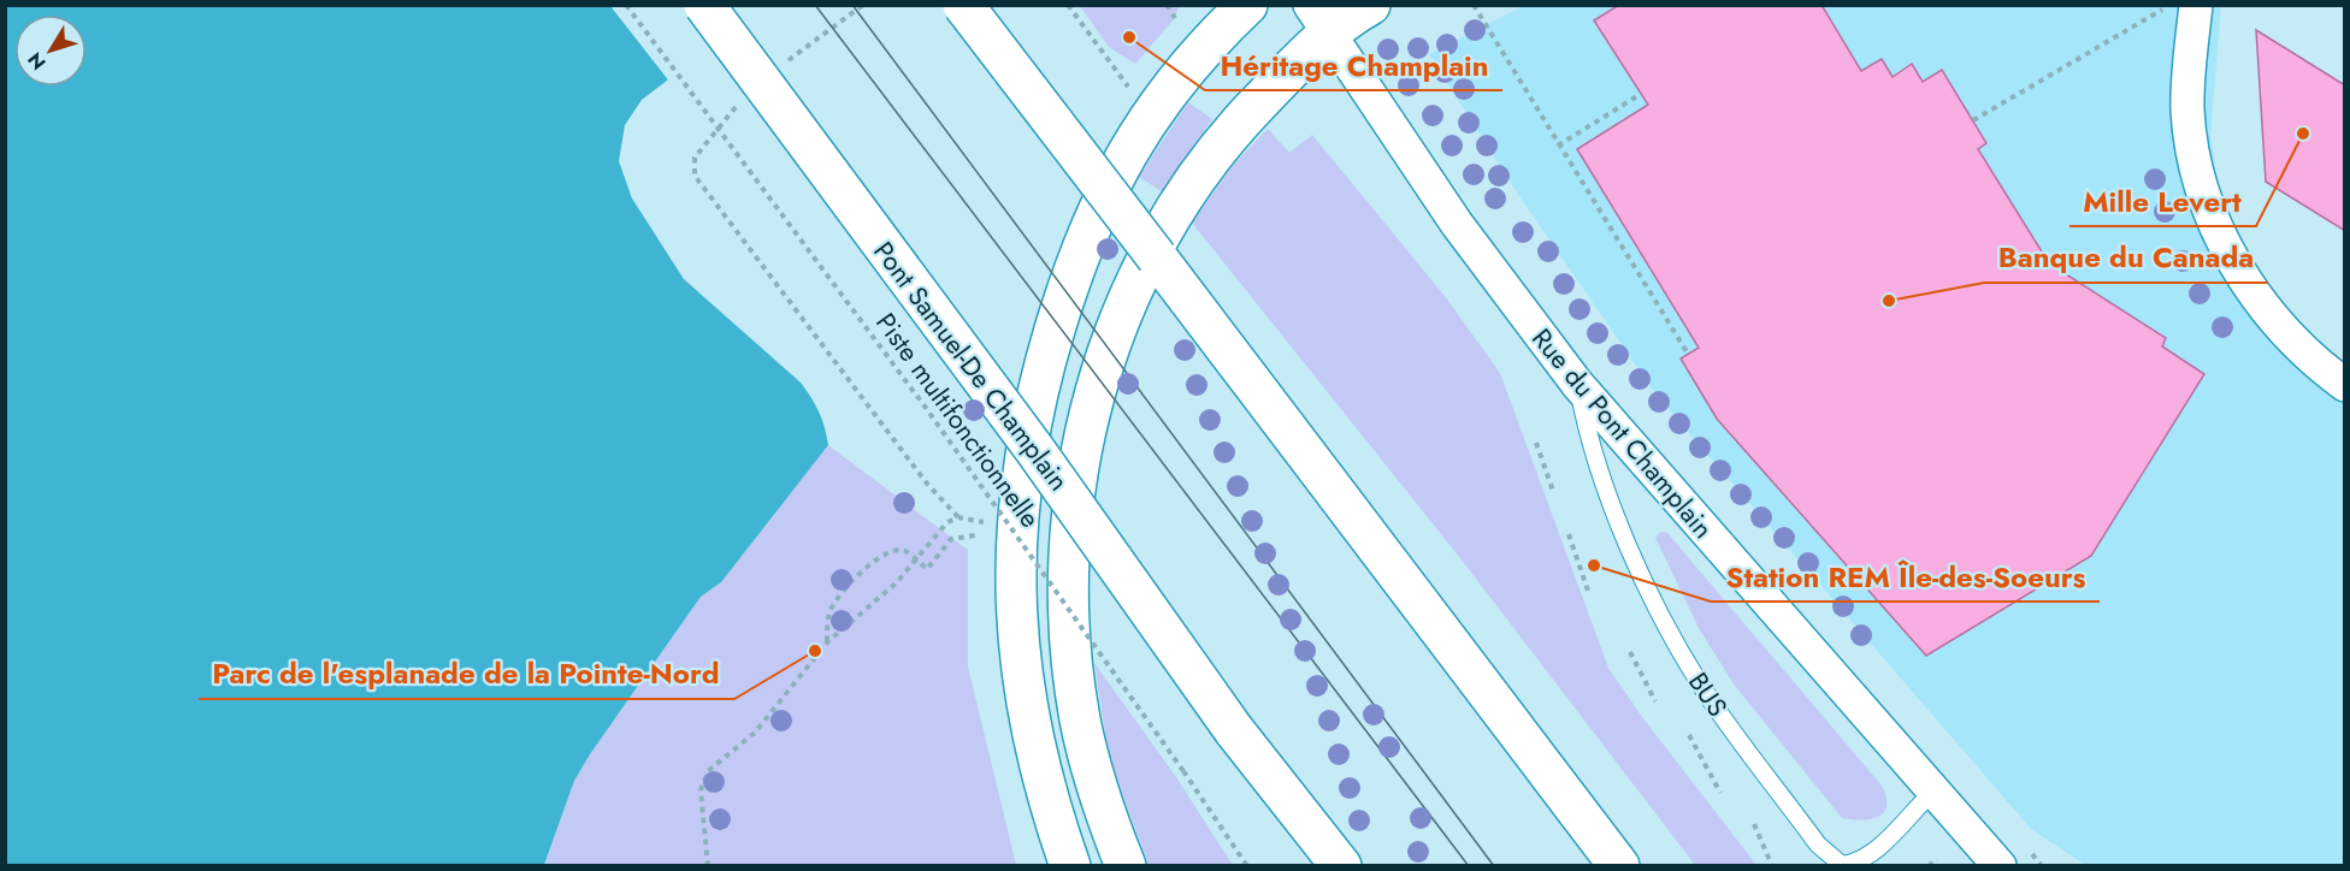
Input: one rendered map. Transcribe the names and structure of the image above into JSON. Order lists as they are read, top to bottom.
{
  "streets": {
    "main road": ["Pont Samuel-De Champlain"],
    "street": ["Rue du Pont Champlain"],
    "lane": ["BUS"],
    "path": ["Piste multifonctionnelle"]
  },
  "crossings": [
    ["Rue du Pont Champlain", "BUS"]
  ],
  "places": [
    "Héritage Champlain",
    "Mille Levert",
    "Banque du Canada",
    "Station REM Île-des-Soeurs",
    "Parc de l'esplanade de la Pointe-Nord"
  ],
  "north": "bottom left"
}
